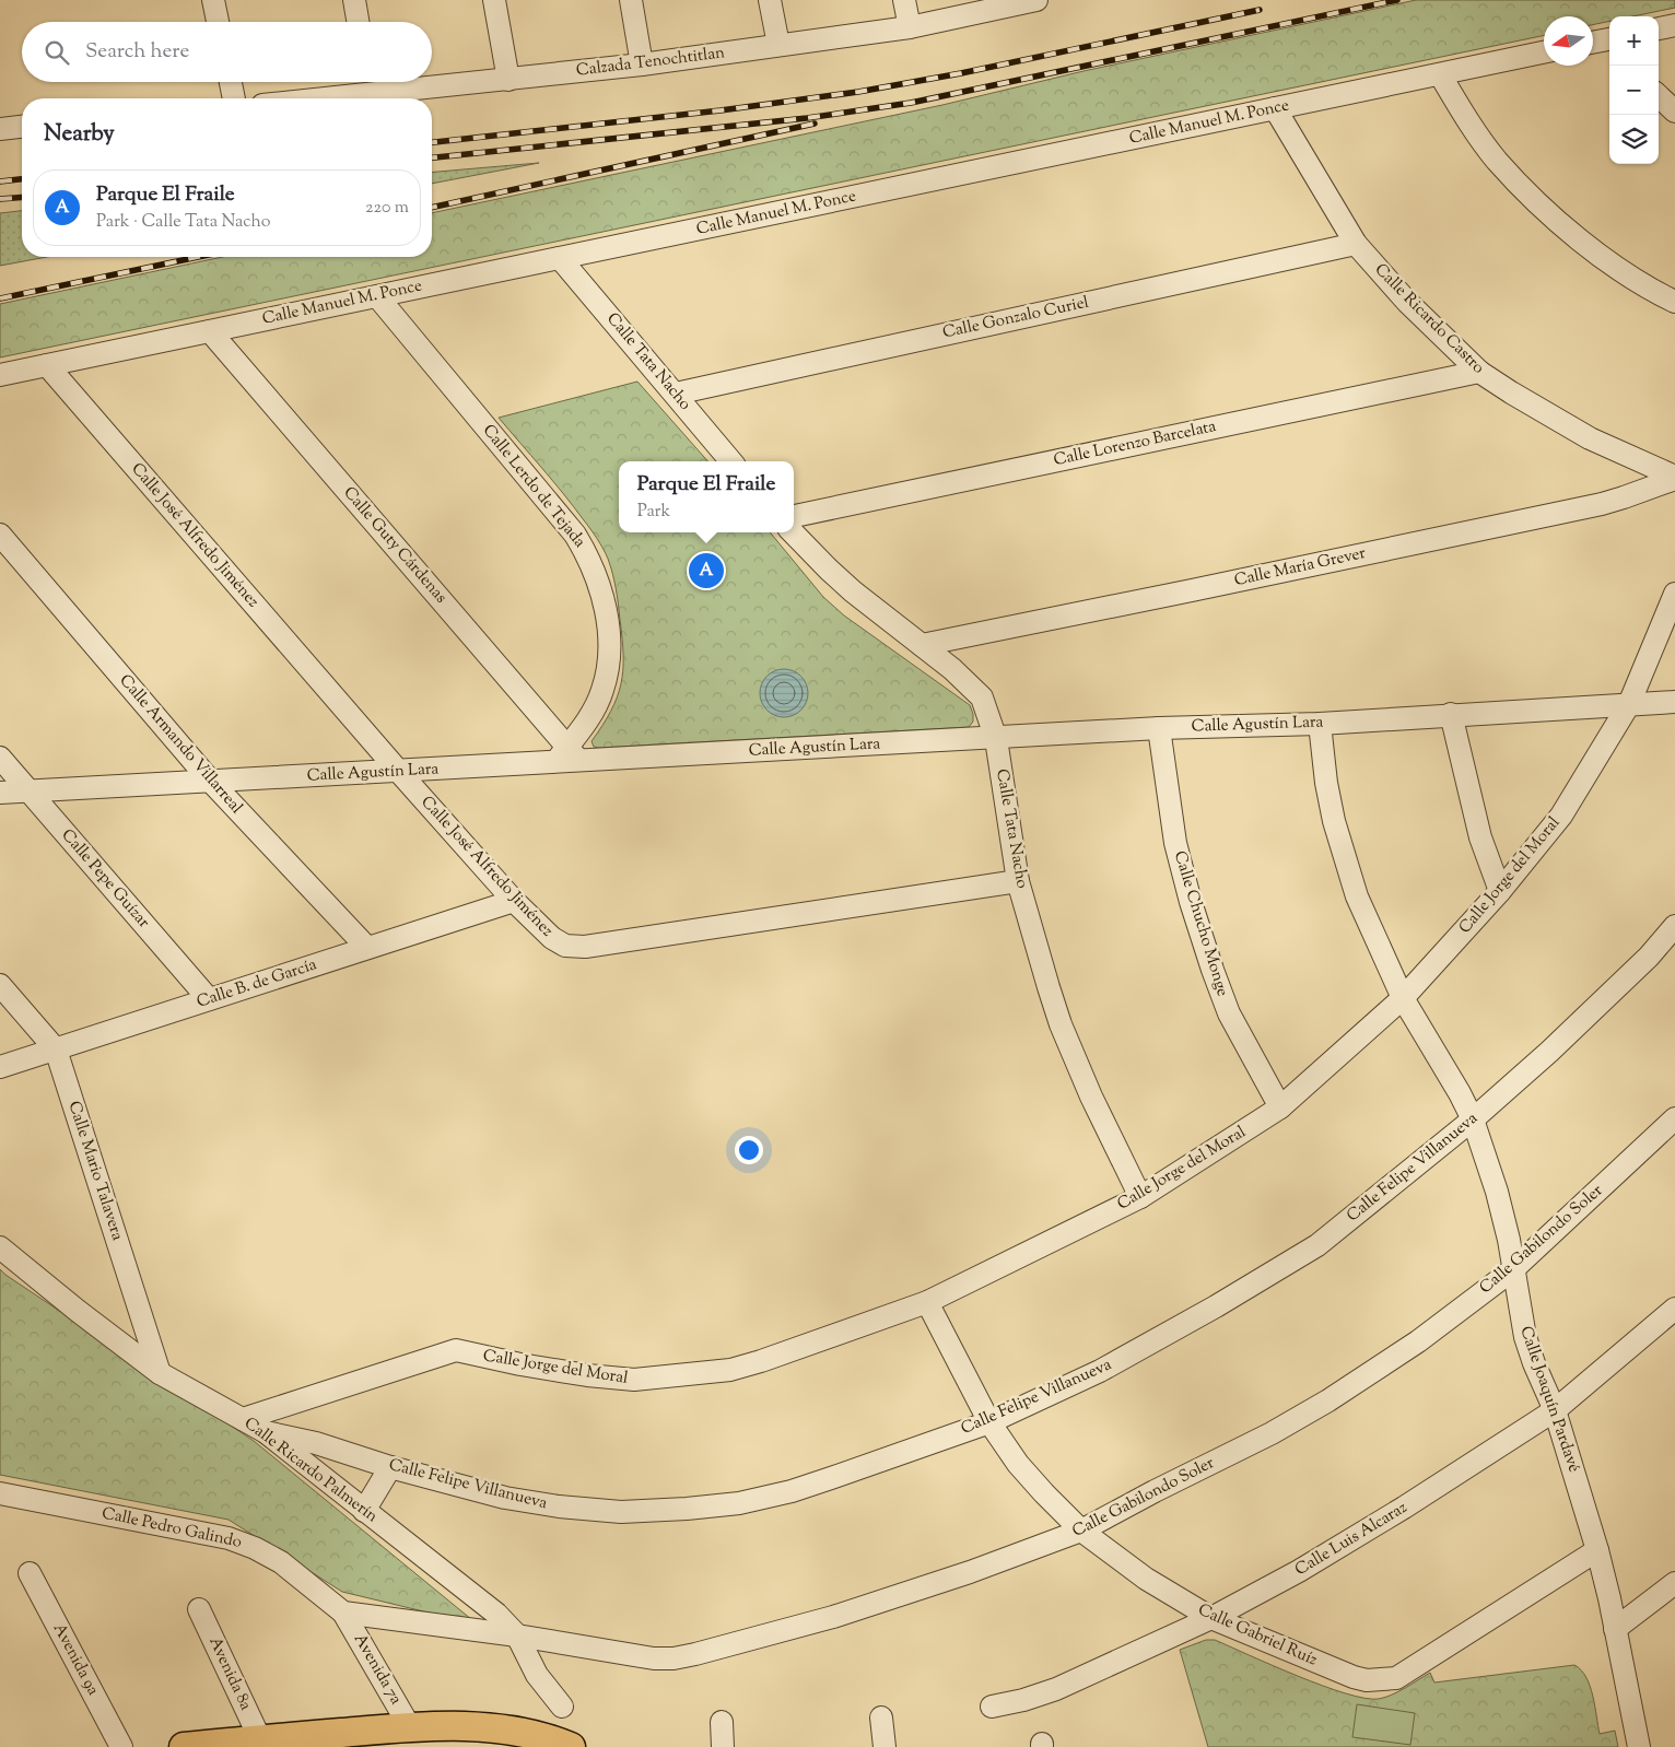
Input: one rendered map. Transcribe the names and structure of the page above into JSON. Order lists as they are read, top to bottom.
{
  "streets": {
    "street": [
      "Calzada Tenochtitlan",
      "Calle Manuel M. Ponce",
      "Calle Gonzalo Curiel",
      "Calle Ricardo Castro",
      "Calle Tata Nacho",
      "Calle Lorenzo Barcelata",
      "Calle Lerdo de Tejada",
      "Calle José Alfredo Jiménez",
      "Calle Guty Cárdenas",
      "Calle María Grever",
      "Calle Agustín Lara",
      "Calle Armando Villarreal",
      "Calle Jorge del Moral",
      "Calle Pepe Guízar",
      "Calle Chucho Monge",
      "Calle B. de García",
      "Calle Felipe Villanueva",
      "Calle Mario Talavera",
      "Calle Gabilondo Soler",
      "Calle Joaquín Pardavé",
      "Calle Ricardo Palmerín",
      "Calle Pedro Galindo",
      "Calle Luis Alcaraz",
      "Calle Gabriel Ruíz",
      "Avenida 9a",
      "Avenida 7a",
      "Avenida 8a"
    ]
  },
  "crossings": [
    ["Calle Manuel M. Ponce", "Calle Ricardo Castro"],
    ["Calle Manuel M. Ponce", "Calle Tata Nacho"],
    ["Calle Manuel M. Ponce", "Calle Lerdo de Tejada"],
    ["Calle Manuel M. Ponce", "Calle José Alfredo Jiménez"],
    ["Calle Manuel M. Ponce", "Calle Guty Cárdenas"],
    ["Calle Gonzalo Curiel", "Calle Ricardo Castro"],
    ["Calle Gonzalo Curiel", "Calle Tata Nacho"],
    ["Calle Ricardo Castro", "Calle Lorenzo Barcelata"],
    ["Calle Ricardo Castro", "Calle María Grever"],
    ["Calle Tata Nacho", "Calle José Alfredo Jiménez"],
    ["Calle Tata Nacho", "Calle María Grever"],
    ["Calle Tata Nacho", "Calle Agustín Lara"],
    ["Calle Tata Nacho", "Calle Jorge del Moral"],
    ["Calle Lerdo de Tejada", "Calle Guty Cárdenas"],
    ["Calle Lerdo de Tejada", "Calle Agustín Lara"],
    ["Calle José Alfredo Jiménez", "Calle Agustín Lara"],
    ["Calle José Alfredo Jiménez", "Calle B. de García"],
    ["Calle Guty Cárdenas", "Calle Agustín Lara"],
    ["Calle Agustín Lara", "Calle Armando Villarreal"],
    ["Calle Agustín Lara", "Calle Jorge del Moral"],
    ["Calle Agustín Lara", "Calle Pepe Guízar"],
    ["Calle Agustín Lara", "Calle Chucho Monge"],
    ["Calle Agustín Lara", "Calle Joaquín Pardavé"],
    ["Calle Armando Villarreal", "Calle B. de García"],
    ["Calle Jorge del Moral", "Calle Chucho Monge"],
    ["Calle Jorge del Moral", "Calle Joaquín Pardavé"],
    ["Calle Jorge del Moral", "Calle Ricardo Palmerín"],
    ["Calle Jorge del Moral", "Calle Gabriel Ruíz"],
    ["Calle Pepe Guízar", "Calle B. de García"],
    ["Calle B. de García", "Calle Mario Talavera"],
    ["Calle Felipe Villanueva", "Calle Joaquín Pardavé"],
    ["Calle Felipe Villanueva", "Calle Ricardo Palmerín"],
    ["Calle Felipe Villanueva", "Calle Gabriel Ruíz"],
    ["Calle Mario Talavera", "Calle Ricardo Palmerín"],
    ["Calle Gabilondo Soler", "Calle Joaquín Pardavé"],
    ["Calle Gabilondo Soler", "Calle Ricardo Palmerín"],
    ["Calle Gabilondo Soler", "Calle Gabriel Ruíz"],
    ["Calle Joaquín Pardavé", "Calle Luis Alcaraz"],
    ["Calle Joaquín Pardavé", "Calle Gabriel Ruíz"],
    ["Calle Pedro Galindo", "Avenida 7a"],
    ["Calle Luis Alcaraz", "Calle Gabriel Ruíz"]
  ],
  "north": "left",
  "page": {
    "map_buttons": ["+", "−"],
    "search": "Search here",
    "heading": "Nearby",
    "list": [
      {
        "mark": "A",
        "name": "Parque El Fraile",
        "note": "Park · Calle Tata Nacho",
        "value": "220 m"
      }
    ],
    "popup": ["Parque El Fraile", "Park"],
    "pins": "A"
  }
}
